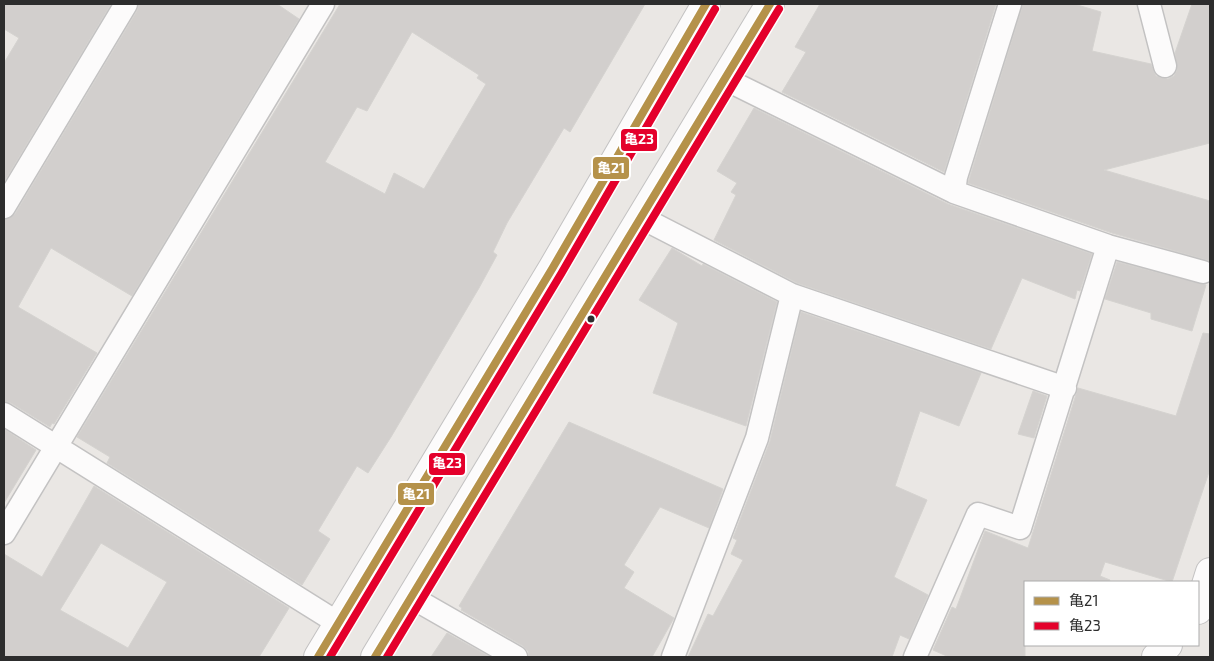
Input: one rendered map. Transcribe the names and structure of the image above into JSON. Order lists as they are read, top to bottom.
{
  "lines": ["transit line 亀21", "transit line 亀23"],
  "legend": ["亀21", "亀23"]
}
